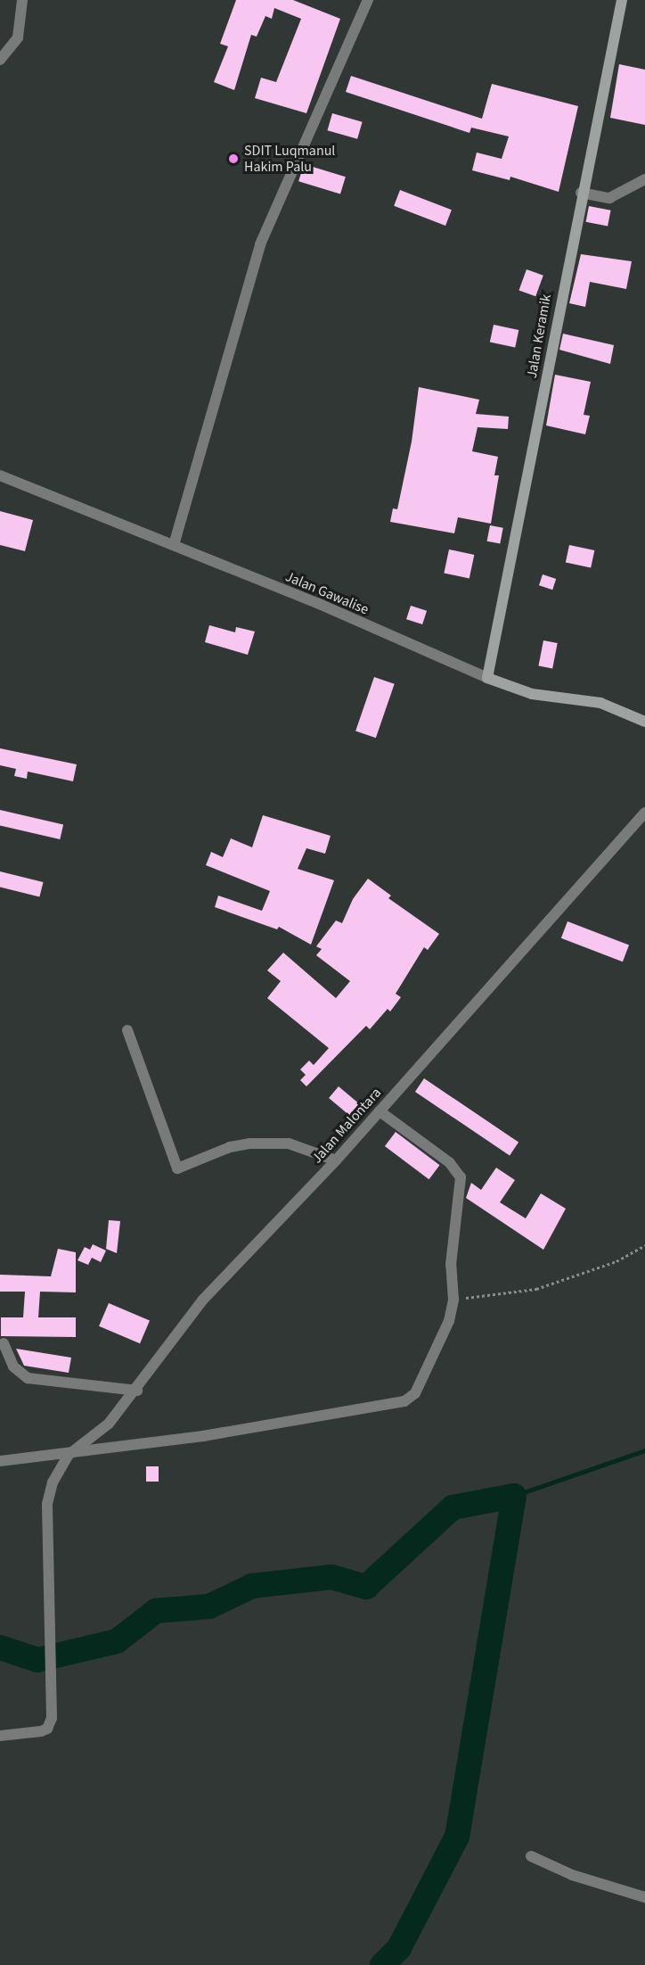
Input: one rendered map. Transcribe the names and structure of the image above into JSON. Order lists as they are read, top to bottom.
{
  "streets": {
    "street": ["Jalan Keramik", "Jalan Gawalise", "Jalan Malontara"]
  },
  "crossings": [
    ["Jalan Keramik", "Jalan Gawalise"]
  ],
  "places": ["SDIT Luqmanul Hakim Palu"]
}
